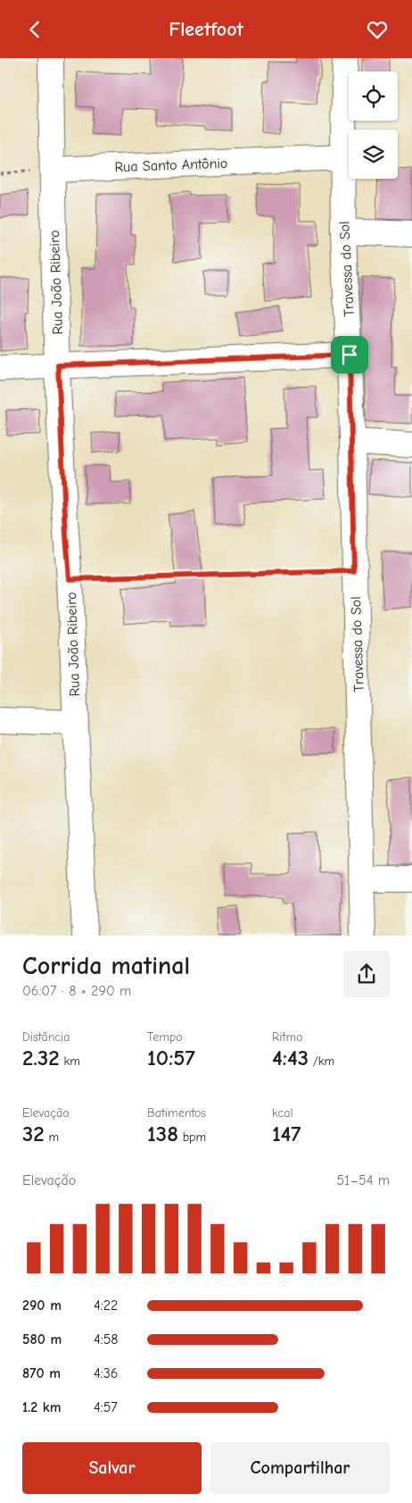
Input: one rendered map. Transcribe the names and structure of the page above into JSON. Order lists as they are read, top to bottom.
{
  "streets": {
    "street": ["Rua Santo Antônio", "Travessa do Sol", "Rua João Ribeiro"]
  },
  "crossings": [
    ["Rua Santo Antônio", "Travessa do Sol"],
    ["Rua Santo Antônio", "Rua João Ribeiro"]
  ],
  "page": {
    "header": "Fleetfoot",
    "heading": ["Corrida matinal", "06:07 · 8 × 290 m"],
    "stats": [
      ["Distância", "2.32 km"],
      ["Tempo", "10:57"],
      ["Ritmo", "4:43 /km"],
      ["Elevação", "32 m"],
      ["Batimentos", "138 bpm"],
      ["kcal", "147"]
    ],
    "chart": ["Elevação", "51–54 m"],
    "list": [
      {
        "name": "290 m",
        "note": "4:22"
      },
      {
        "name": "580 m",
        "note": "4:58"
      },
      {
        "name": "870 m",
        "note": "4:36"
      },
      {
        "name": "1.2 km",
        "note": "4:57"
      }
    ],
    "buttons": ["Salvar", "Compartilhar"]
  }
}
